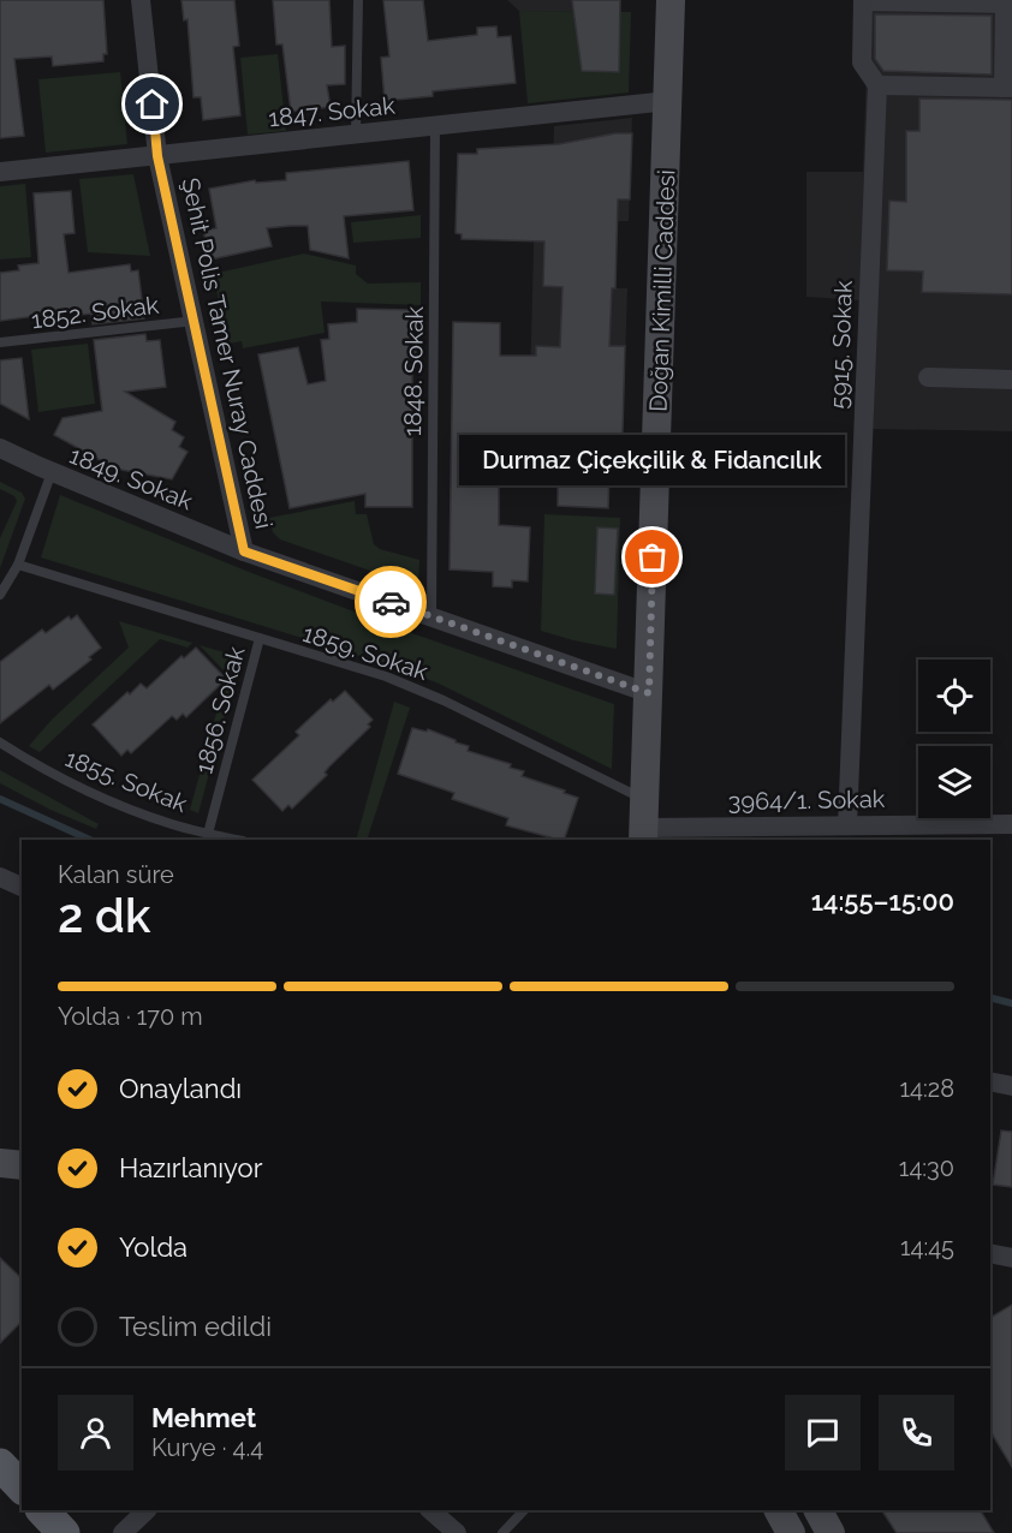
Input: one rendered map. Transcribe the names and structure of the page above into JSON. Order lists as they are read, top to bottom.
{
  "streets": {
    "main road": ["Doğan Kimilli Caddesi"],
    "street": [
      "1847. Sokak",
      "5915. Sokak",
      "Şehit Polis Tamer Nuray Caddesi",
      "1849. Sokak",
      "3964/1. Sokak"
    ],
    "lane": [
      "1852. Sokak",
      "1848. Sokak",
      "1859. Sokak",
      "1856. Sokak",
      "1855. Sokak"
    ]
  },
  "crossings": [
    ["1847. Sokak", "Doğan Kimilli Caddesi"],
    ["1847. Sokak", "Şehit Polis Tamer Nuray Caddesi"],
    ["1847. Sokak", "1848. Sokak"],
    ["Doğan Kimilli Caddesi", "Şehit Polis Tamer Nuray Caddesi"],
    ["Doğan Kimilli Caddesi", "1859. Sokak"],
    ["Doğan Kimilli Caddesi", "3964/1. Sokak"],
    ["1852. Sokak", "Şehit Polis Tamer Nuray Caddesi"],
    ["5915. Sokak", "3964/1. Sokak"],
    ["Şehit Polis Tamer Nuray Caddesi", "1848. Sokak"],
    ["Şehit Polis Tamer Nuray Caddesi", "1849. Sokak"],
    ["1859. Sokak", "1856. Sokak"],
    ["1859. Sokak", "3964/1. Sokak"],
    ["1856. Sokak", "1855. Sokak"]
  ],
  "places": ["Durmaz Çiçekçilik & Fidancılık"],
  "page": {
    "bubble": "Durmaz Çiçekçilik & Fidancılık",
    "heading": ["2 dk", "Kalan süre", "14:55–15:00"],
    "panel": ["Mehmet", "Kurye · 4.4"],
    "bar": "Yolda · 170 m",
    "list": [
      ["Onaylandı", "14:28"],
      ["Hazırlanıyor", "14:30"],
      ["Yolda", "14:45"],
      "Teslim edildi"
    ]
  }
}
